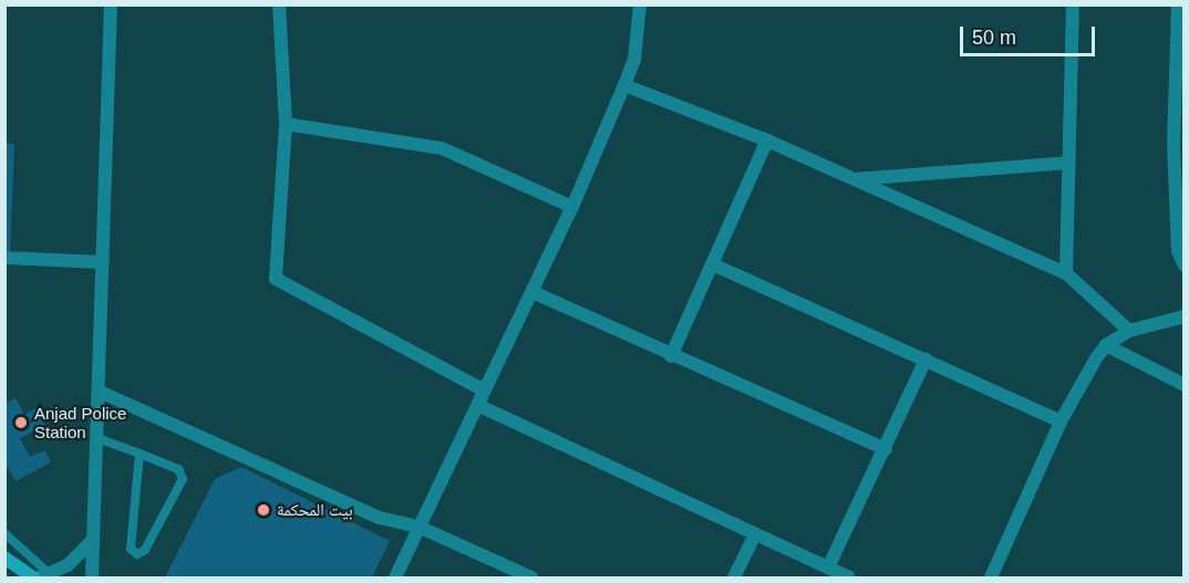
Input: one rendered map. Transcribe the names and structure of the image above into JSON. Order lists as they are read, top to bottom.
{
  "places": ["Anjad Police Station", "بيت المحكمة"],
  "scale_bar": "50 m"
}
